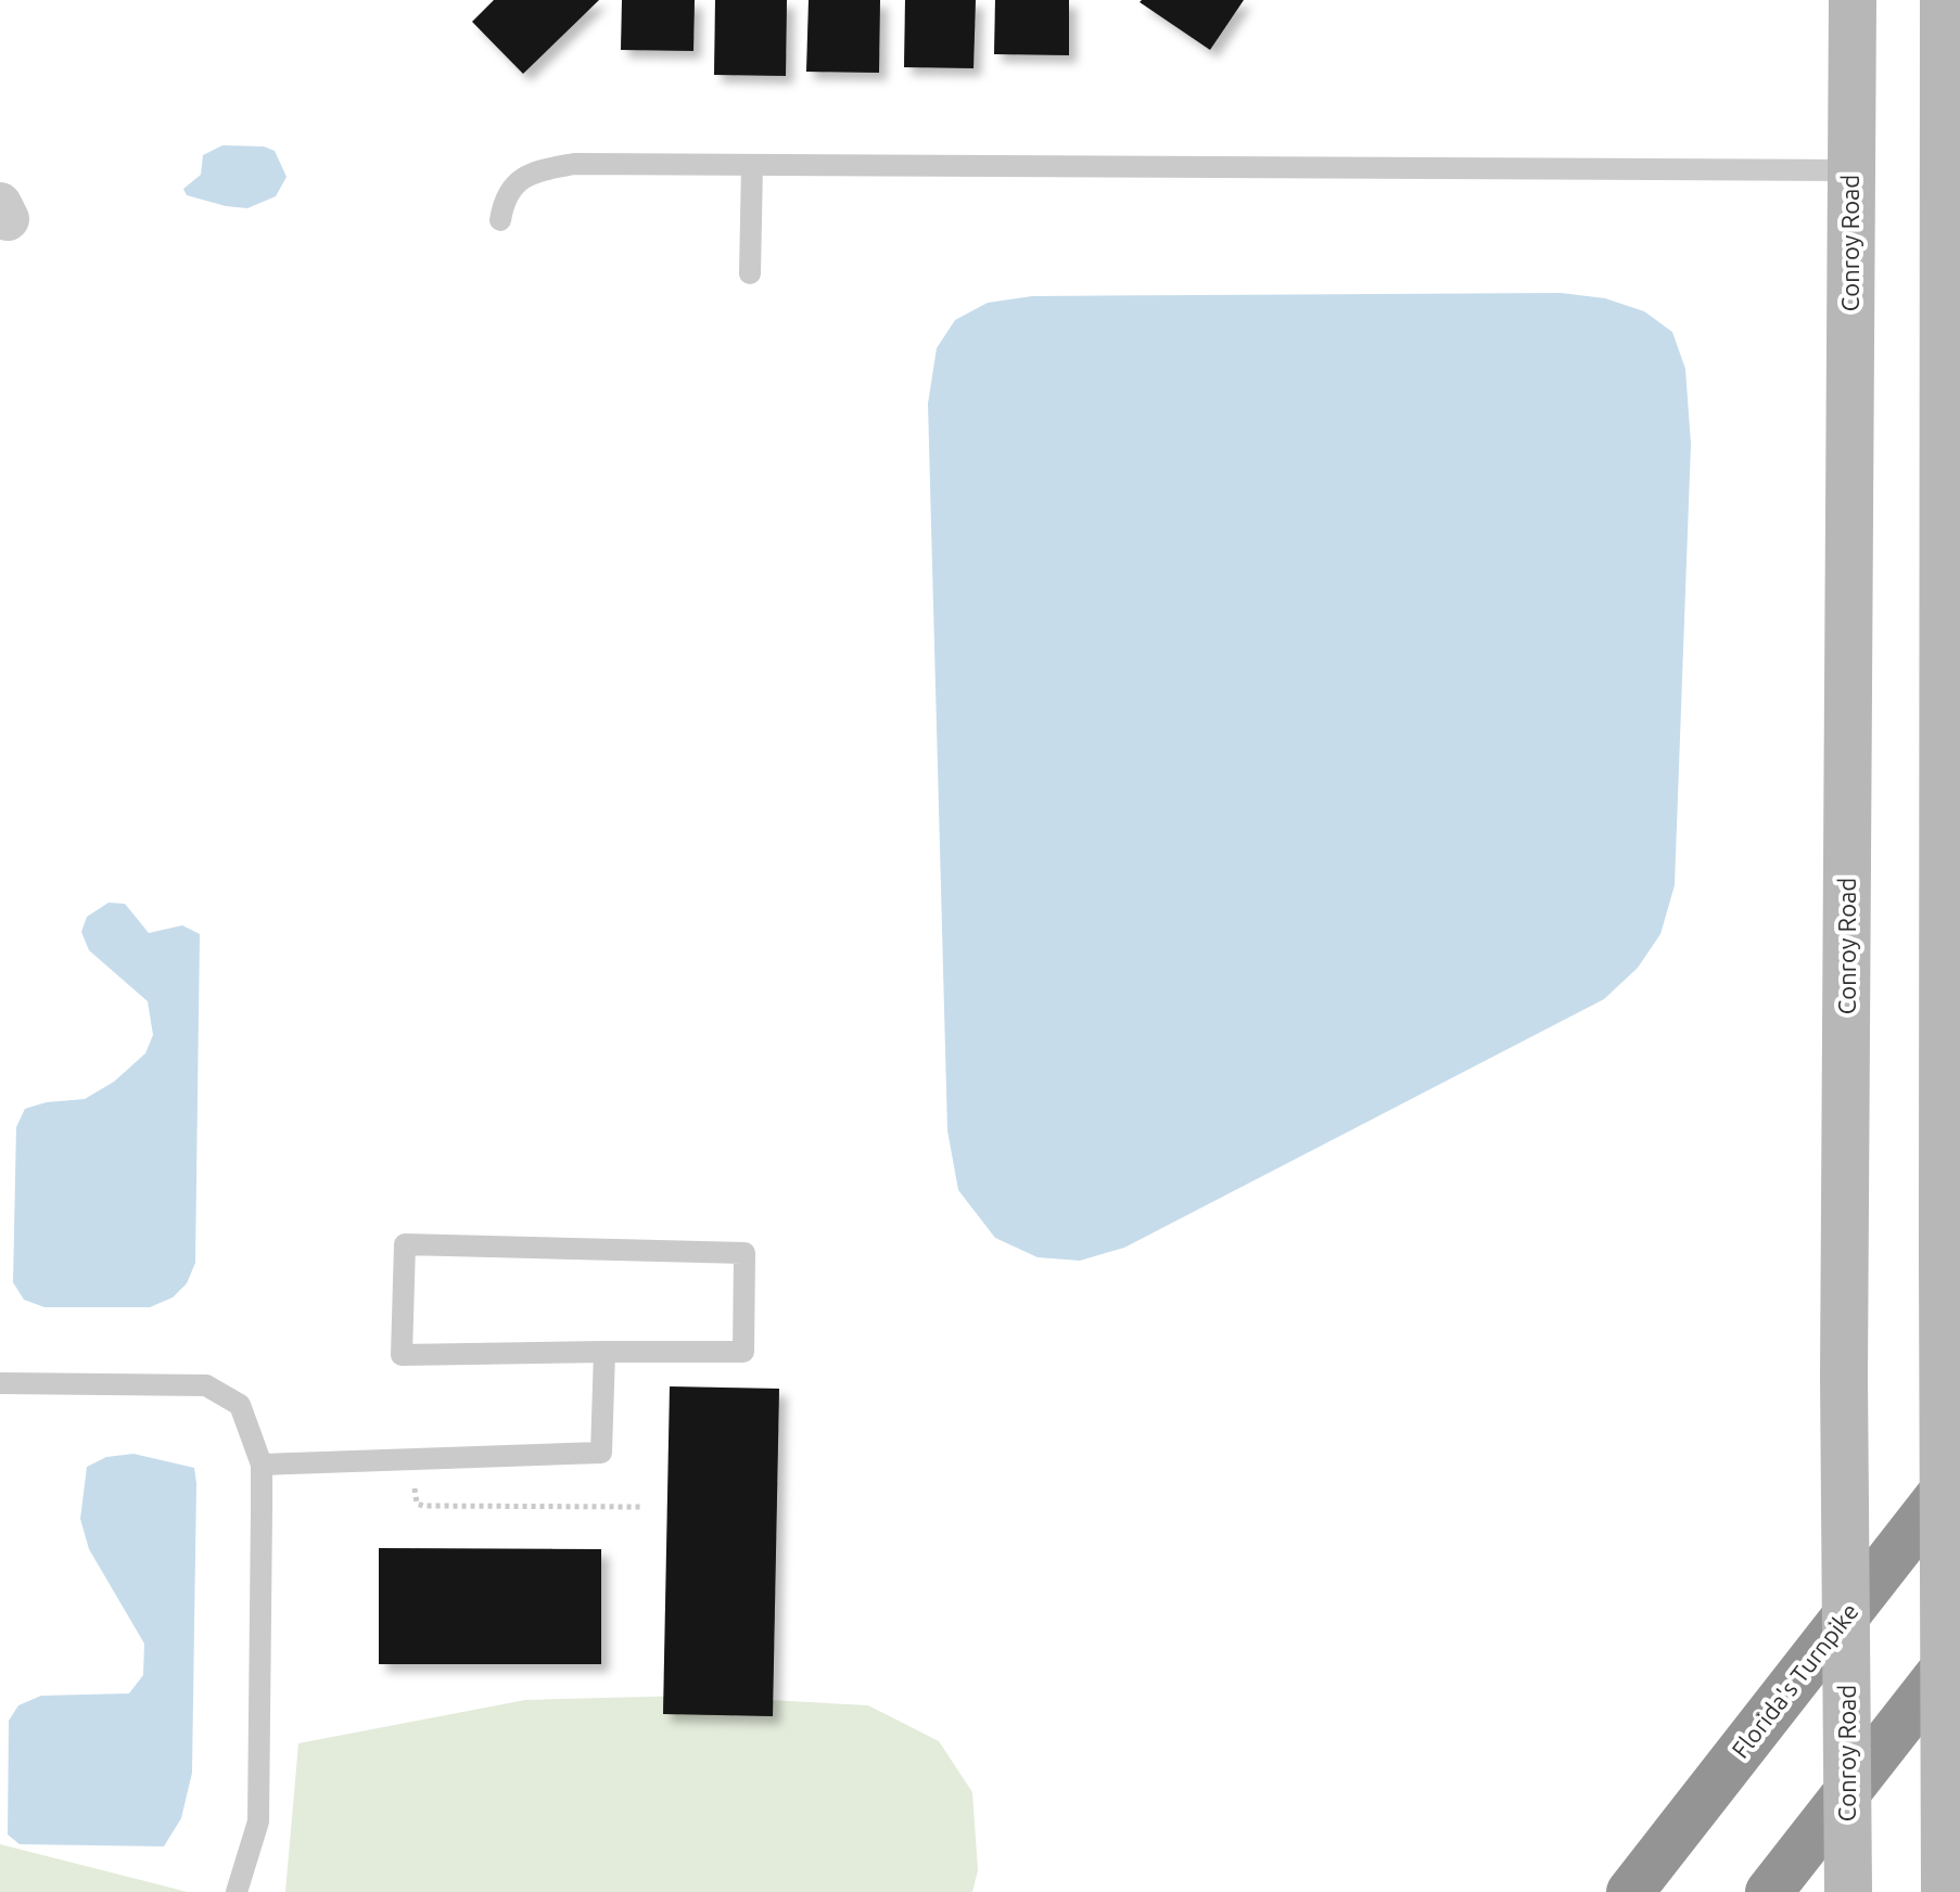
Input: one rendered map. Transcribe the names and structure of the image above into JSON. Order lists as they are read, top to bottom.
{
  "streets": {
    "highway": ["Florida's Turnpike"],
    "main road": ["Conroy Road"]
  }
}
